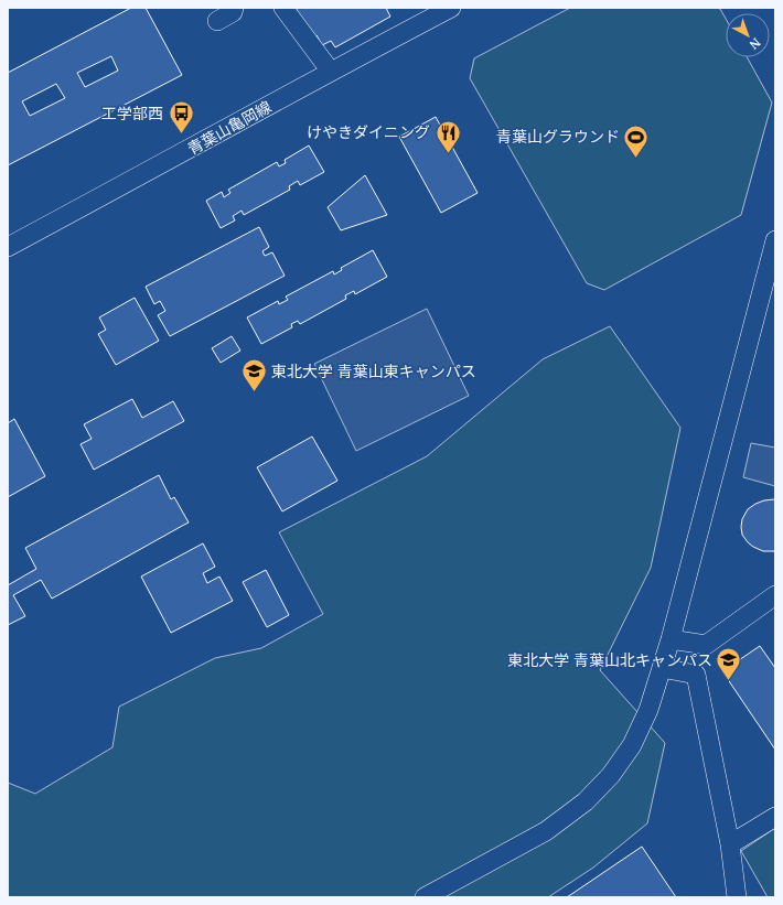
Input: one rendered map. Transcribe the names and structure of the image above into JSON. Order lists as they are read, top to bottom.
{
  "streets": {
    "street": ["青葉山亀岡線"]
  },
  "places": {
    "bus stop": ["工学部西"],
    "restaurant": ["けやきダイニング"],
    "sports": ["青葉山グラウンド"],
    "school or university": ["東北大学 青葉山東キャンパス", "東北大学 青葉山北キャンパス"]
  },
  "north": "bottom right"
}
